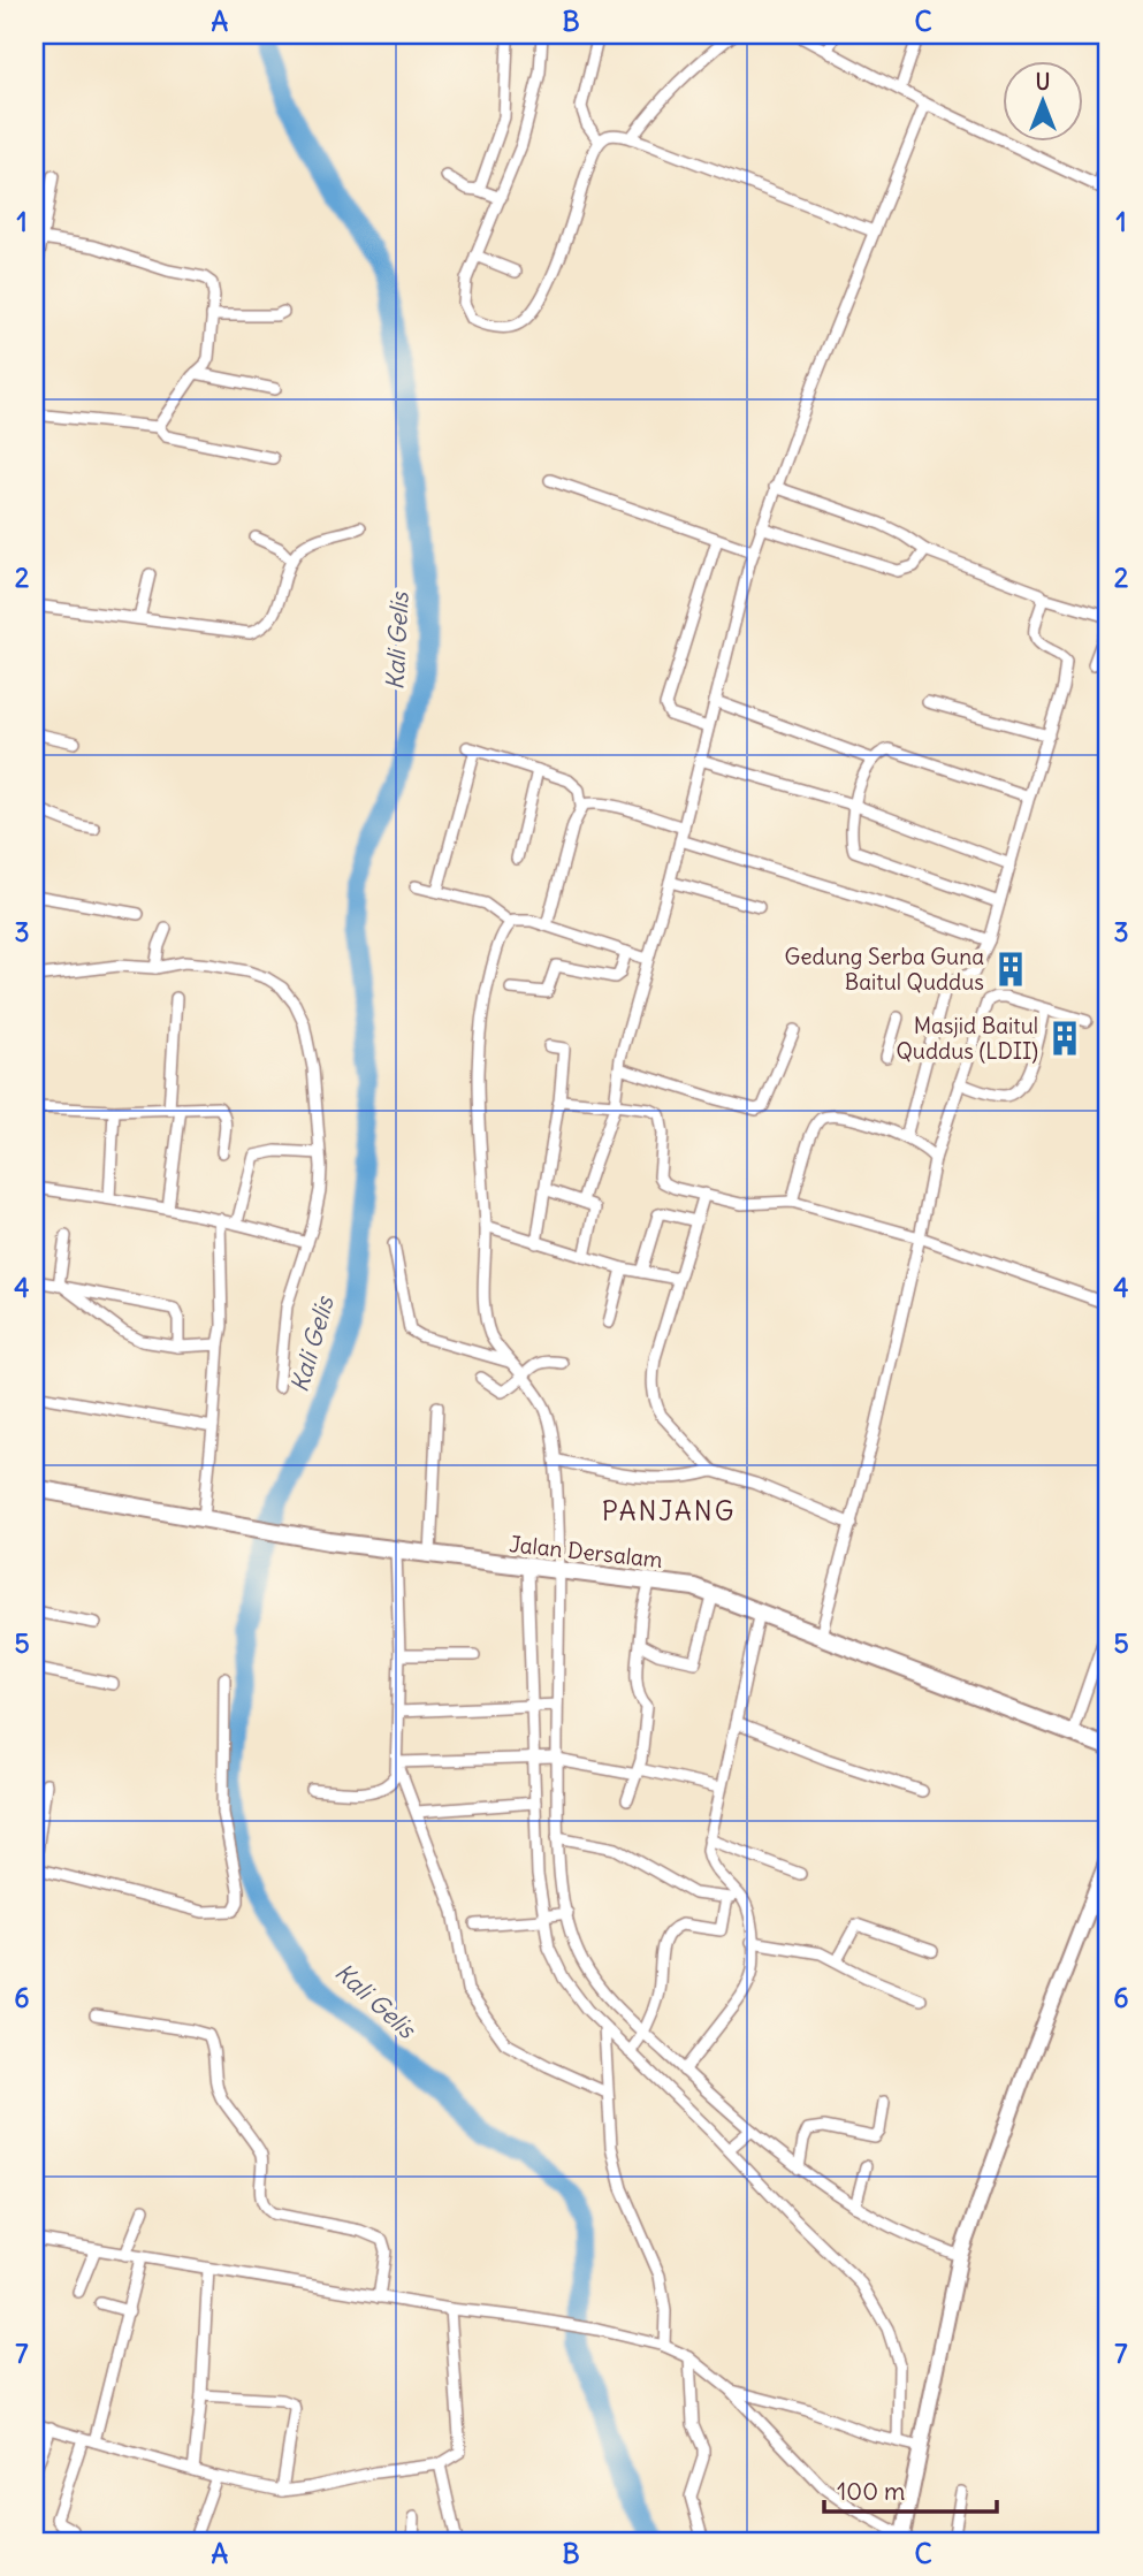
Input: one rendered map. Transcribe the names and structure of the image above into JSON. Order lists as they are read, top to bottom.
{
  "streets": {
    "main road": ["Jalan Dersalam"]
  },
  "districts": ["PANJANG"],
  "water": ["Kali Gelis"],
  "places": {
    "building": ["Gedung Serba Guna Baitul Quddus", "Masjid Baitul Quddus (LDII)"]
  },
  "scale_bar": "100 m",
  "north": "top",
  "grid": {
    "columns": ["A", "B", "C"],
    "rows": [
      "1",
      "2",
      "3",
      "4",
      "5",
      "6",
      "7"
    ]
  }
}
